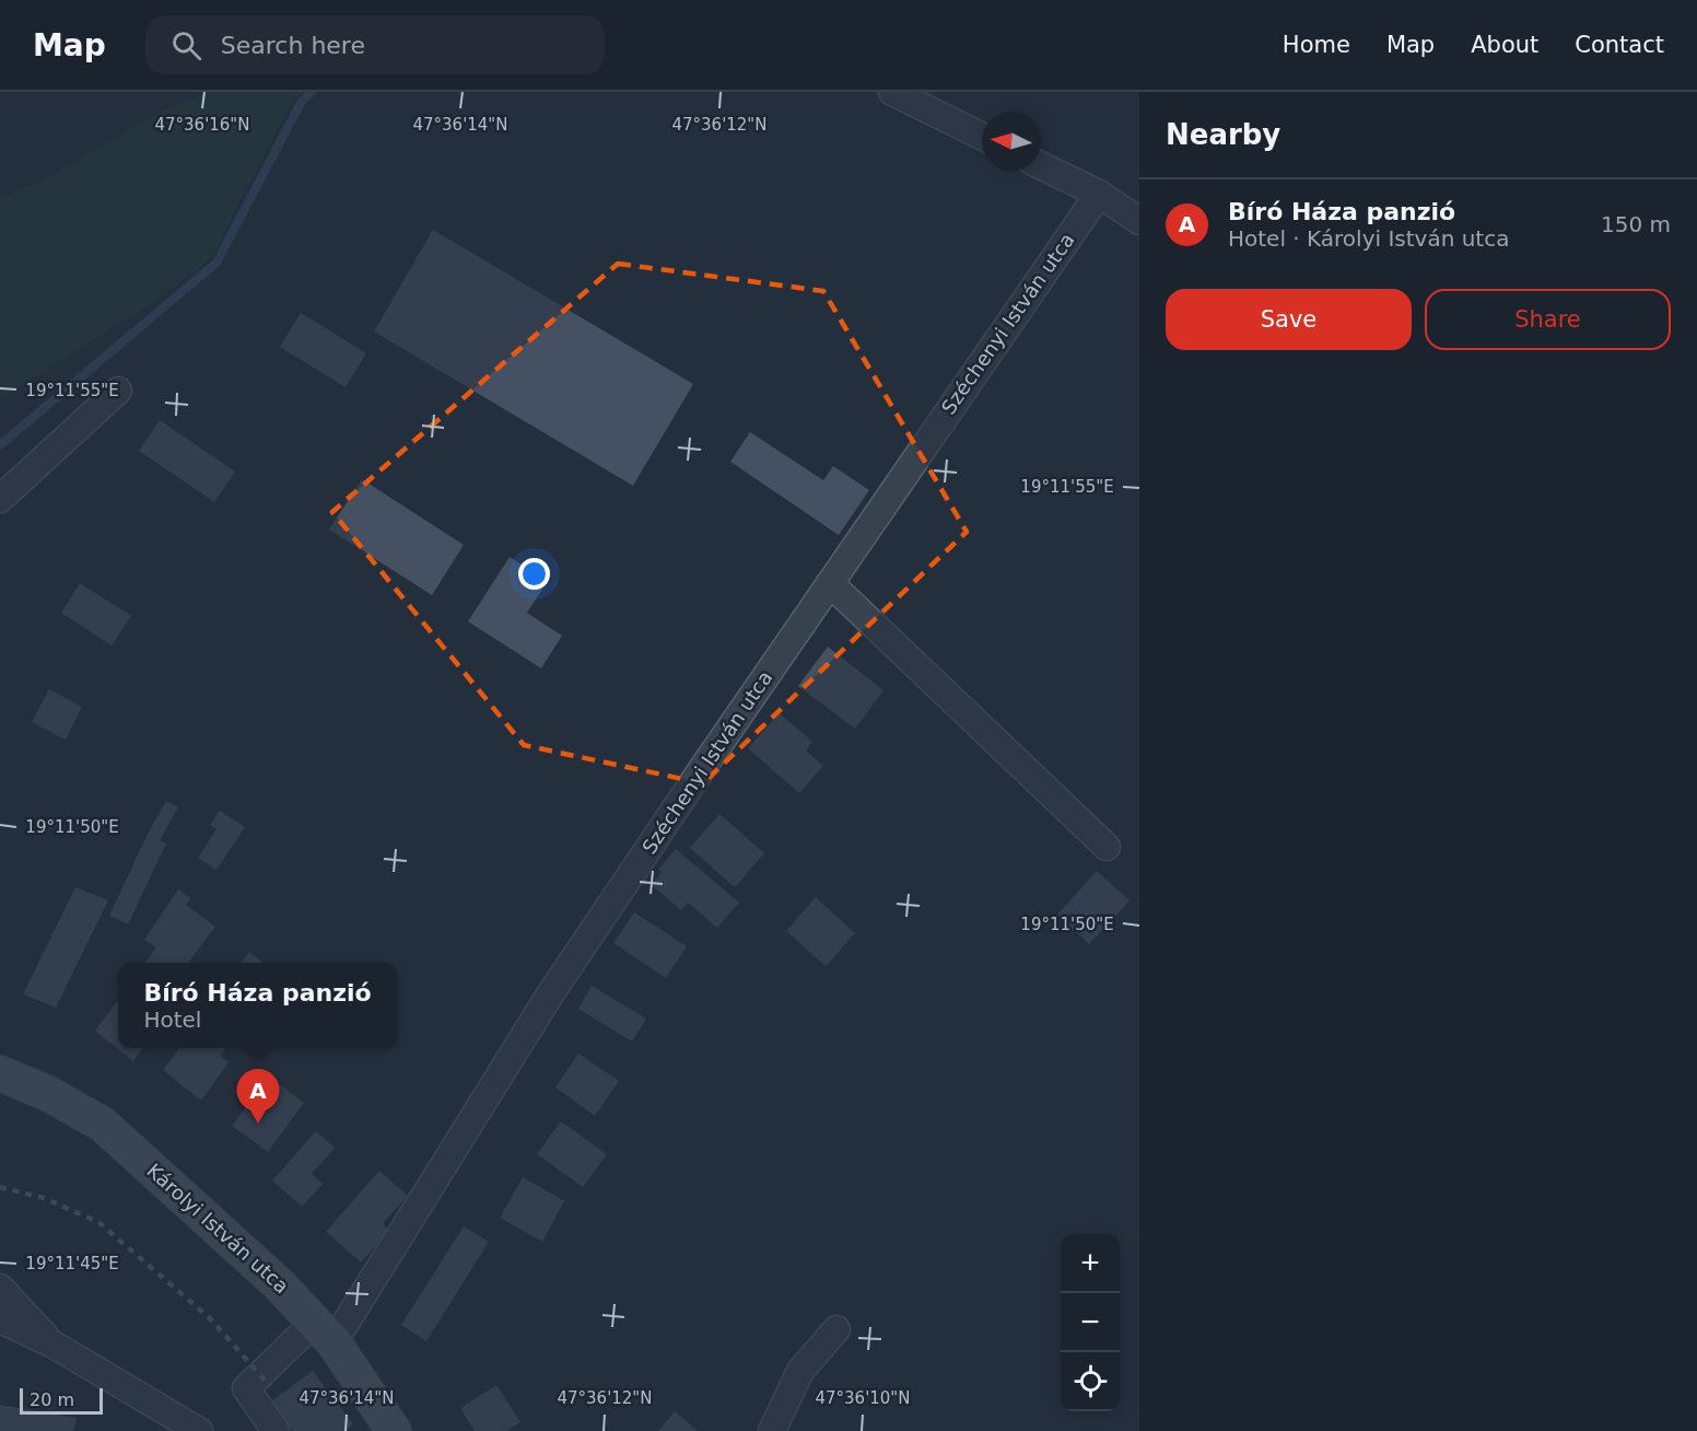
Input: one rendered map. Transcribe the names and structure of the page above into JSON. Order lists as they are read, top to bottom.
{
  "streets": {
    "main road": ["Károlyi István utca"],
    "street": ["Széchenyi István utca"]
  },
  "crossings": [
    ["Széchenyi István utca", "Károlyi István utca"]
  ],
  "scale_bar": "20 m",
  "north": "left",
  "page": {
    "header": "Map",
    "search": "Search here",
    "nav": [
      "Home",
      "Map",
      "About",
      "Contact"
    ],
    "heading": "Nearby",
    "list": [
      {
        "mark": "A",
        "name": "Bíró Háza panzió",
        "note": "Hotel · Károlyi István utca",
        "value": "150 m"
      }
    ],
    "buttons": ["Save", "Share"],
    "popup": ["Bíró Háza panzió", "Hotel"],
    "pins": "A",
    "map_buttons": ["+", "−"],
    "scale": "20 m"
  },
  "coordinates": [
    "47°36'16\"N",
    "47°36'14\"N",
    "47°36'12\"N",
    "19°11'55\"E",
    "19°11'50\"E",
    "19°11'45\"E",
    "47°36'10\"N"
  ]
}
